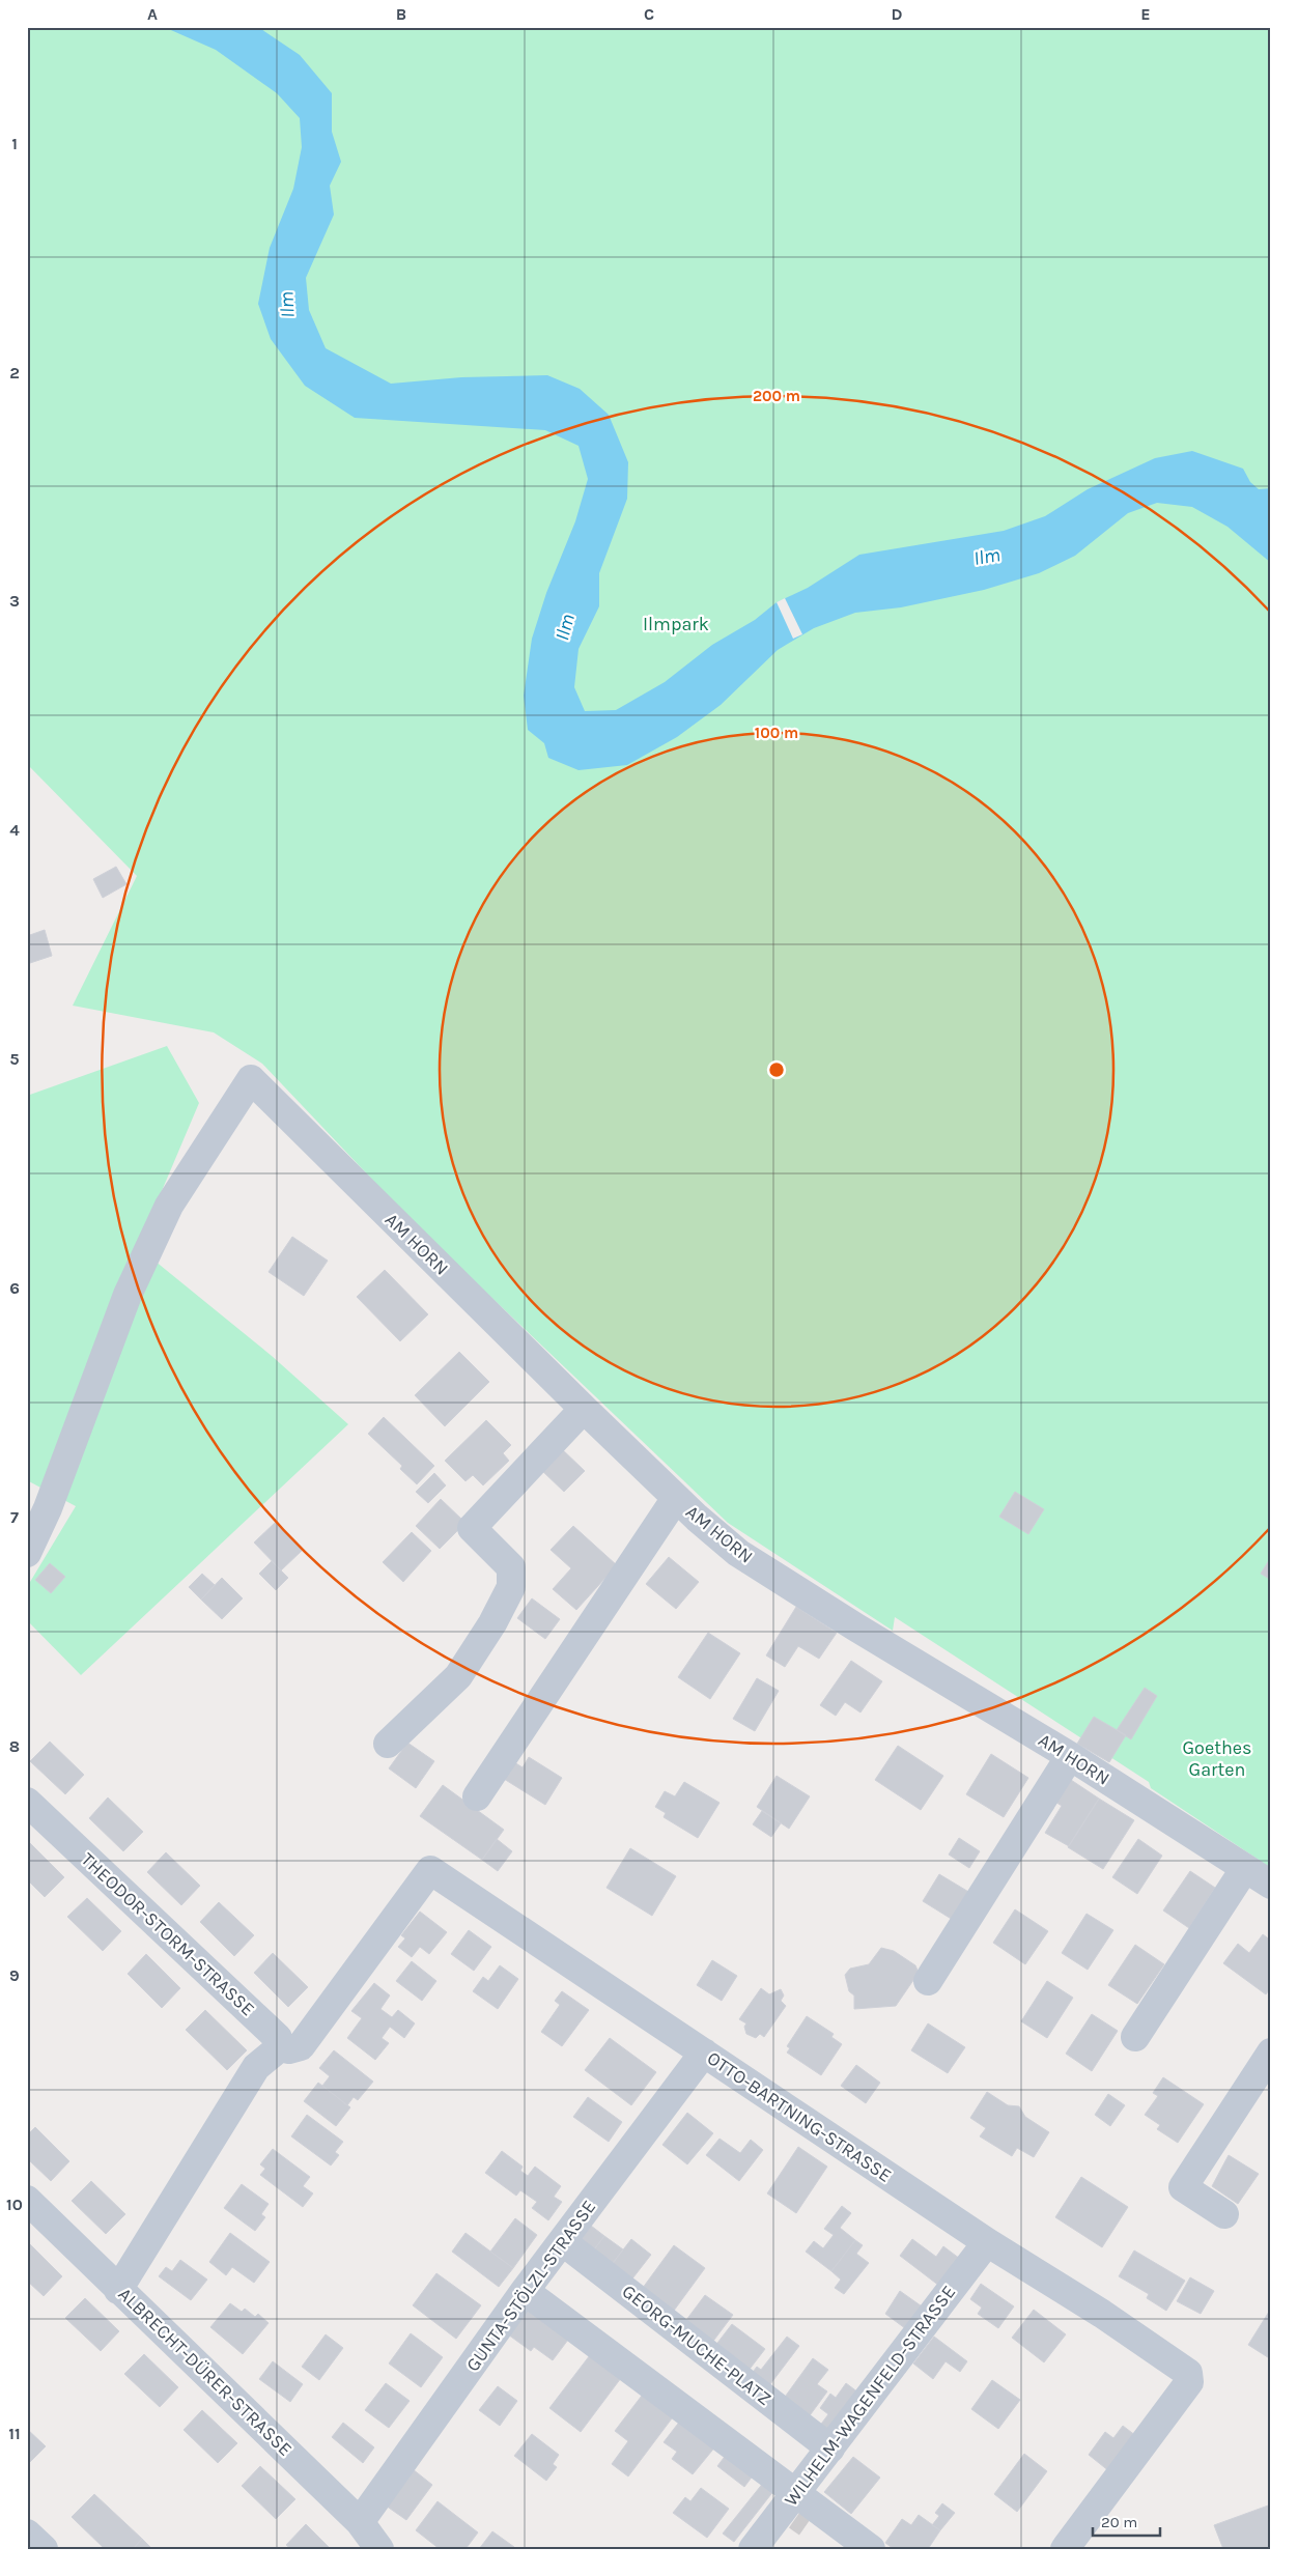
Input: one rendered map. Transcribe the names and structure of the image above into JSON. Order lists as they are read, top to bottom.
{
  "streets": {
    "street": [
      "AM HORN",
      "THEODOR-STORM-STRASSE",
      "OTTO-BARTNING-STRASSE",
      "GUNTA-STÖLZL-STRASSE",
      "GEORG-MUCHE-PLATZ",
      "ALBRECHT-DÜRER-STRASSE",
      "WILHELM-WAGENFELD-STRASSE"
    ]
  },
  "crossings": [
    ["THEODOR-STORM-STRASSE", "OTTO-BARTNING-STRASSE"],
    ["OTTO-BARTNING-STRASSE", "GUNTA-STÖLZL-STRASSE"],
    ["OTTO-BARTNING-STRASSE", "WILHELM-WAGENFELD-STRASSE"],
    ["GUNTA-STÖLZL-STRASSE", "GEORG-MUCHE-PLATZ"],
    ["GUNTA-STÖLZL-STRASSE", "ALBRECHT-DÜRER-STRASSE"],
    ["GEORG-MUCHE-PLATZ", "WILHELM-WAGENFELD-STRASSE"]
  ],
  "water": ["Ilm"],
  "parks": ["Ilmpark", "Goethes Garten"],
  "scale_bar": "20 m",
  "grid": {
    "columns": [
      "A",
      "B",
      "C",
      "D",
      "E"
    ],
    "rows": [
      "1",
      "2",
      "3",
      "4",
      "5",
      "6",
      "7",
      "8",
      "9",
      "10",
      "11"
    ]
  },
  "rings": ["200 m", "100 m"]
}
